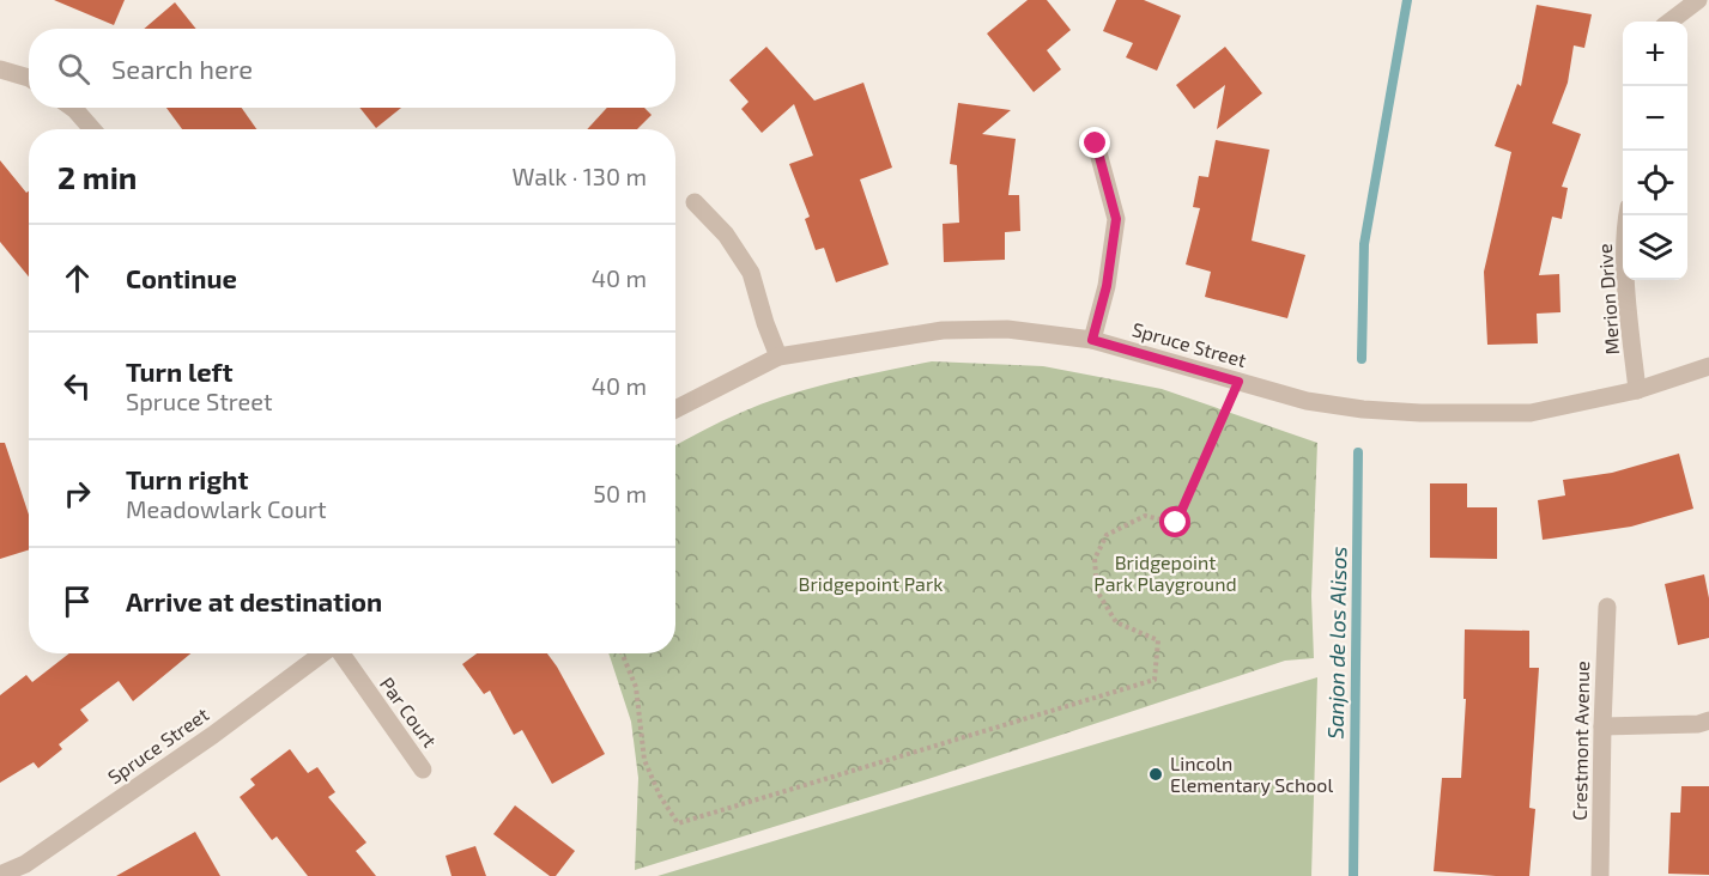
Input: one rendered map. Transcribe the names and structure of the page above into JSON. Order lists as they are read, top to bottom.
{
  "streets": {
    "street": [
      "Merion Drive",
      "Spruce Street",
      "Par Court",
      "Crestmont Avenue"
    ]
  },
  "crossings": [
    ["Merion Drive", "Spruce Street"]
  ],
  "water": ["Sanjon de los Alisos"],
  "parks": ["Bridgepoint Park Playground", "Bridgepoint Park"],
  "places": ["Lincoln Elementary School"],
  "page": {
    "map_buttons": ["+", "−"],
    "search": "Search here",
    "heading": ["2 min", "Walk · 130 m"],
    "list": [
      ["Continue", "40 m"],
      ["Turn left", "Spruce Street", "40 m"],
      ["Turn right", "Meadowlark Court", "50 m"],
      "Arrive at destination"
    ]
  }
}
